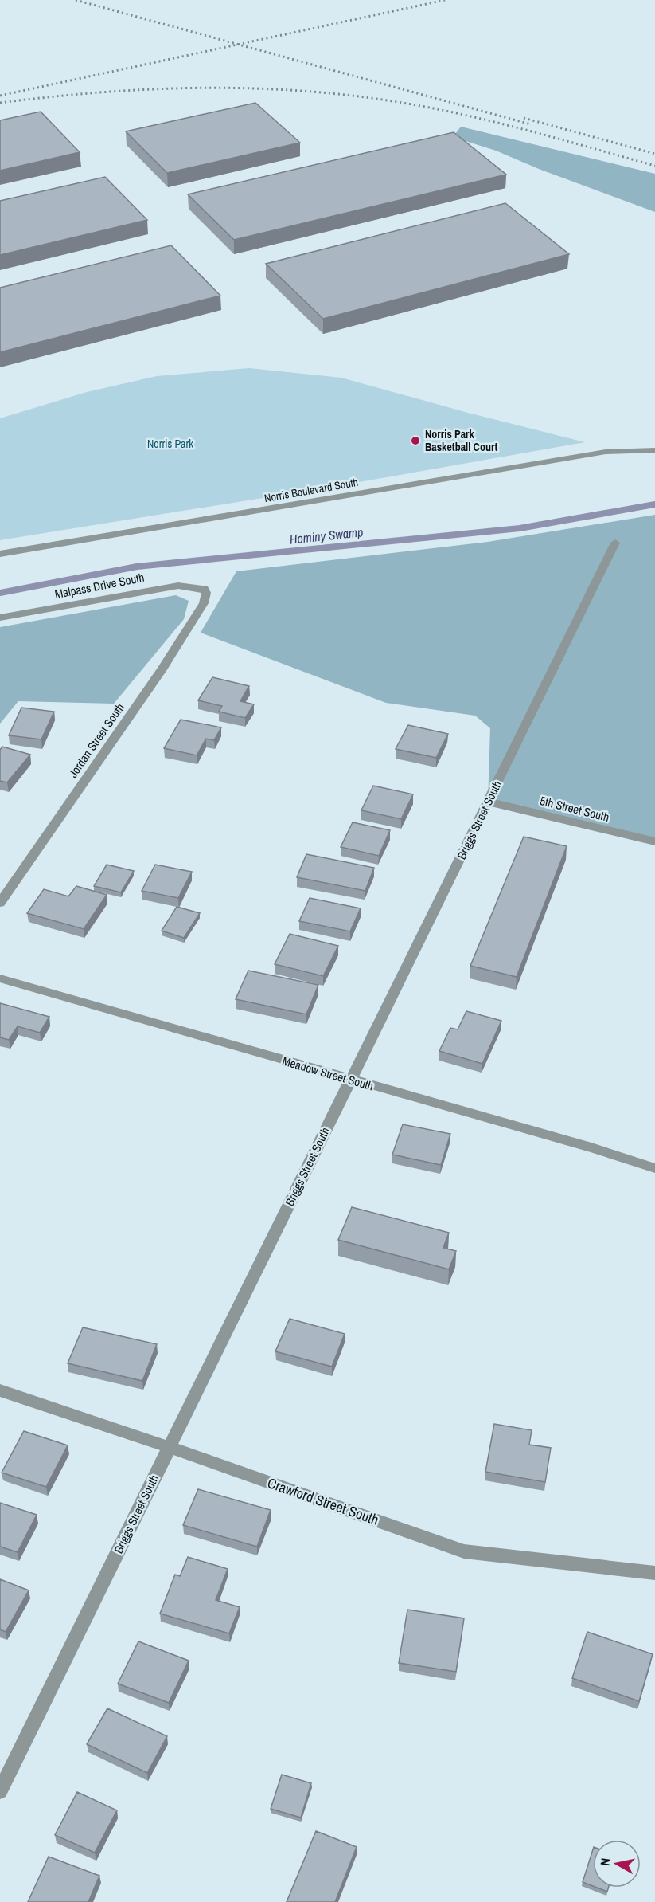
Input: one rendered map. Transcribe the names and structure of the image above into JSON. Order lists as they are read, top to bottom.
{
  "streets": {
    "street": [
      "Norris Boulevard South",
      "Malpass Drive South",
      "Jordan Street South",
      "5th Street South",
      "Briggs Street South",
      "Meadow Street South",
      "Crawford Street South"
    ]
  },
  "crossings": [
    ["Malpass Drive South", "Jordan Street South"],
    ["5th Street South", "Briggs Street South"],
    ["Briggs Street South", "Meadow Street South"],
    ["Briggs Street South", "Crawford Street South"]
  ],
  "water": ["Hominy Swamp"],
  "parks": ["Norris Park"],
  "places": ["Norris Park Basketball Court"],
  "north": "left"
}
